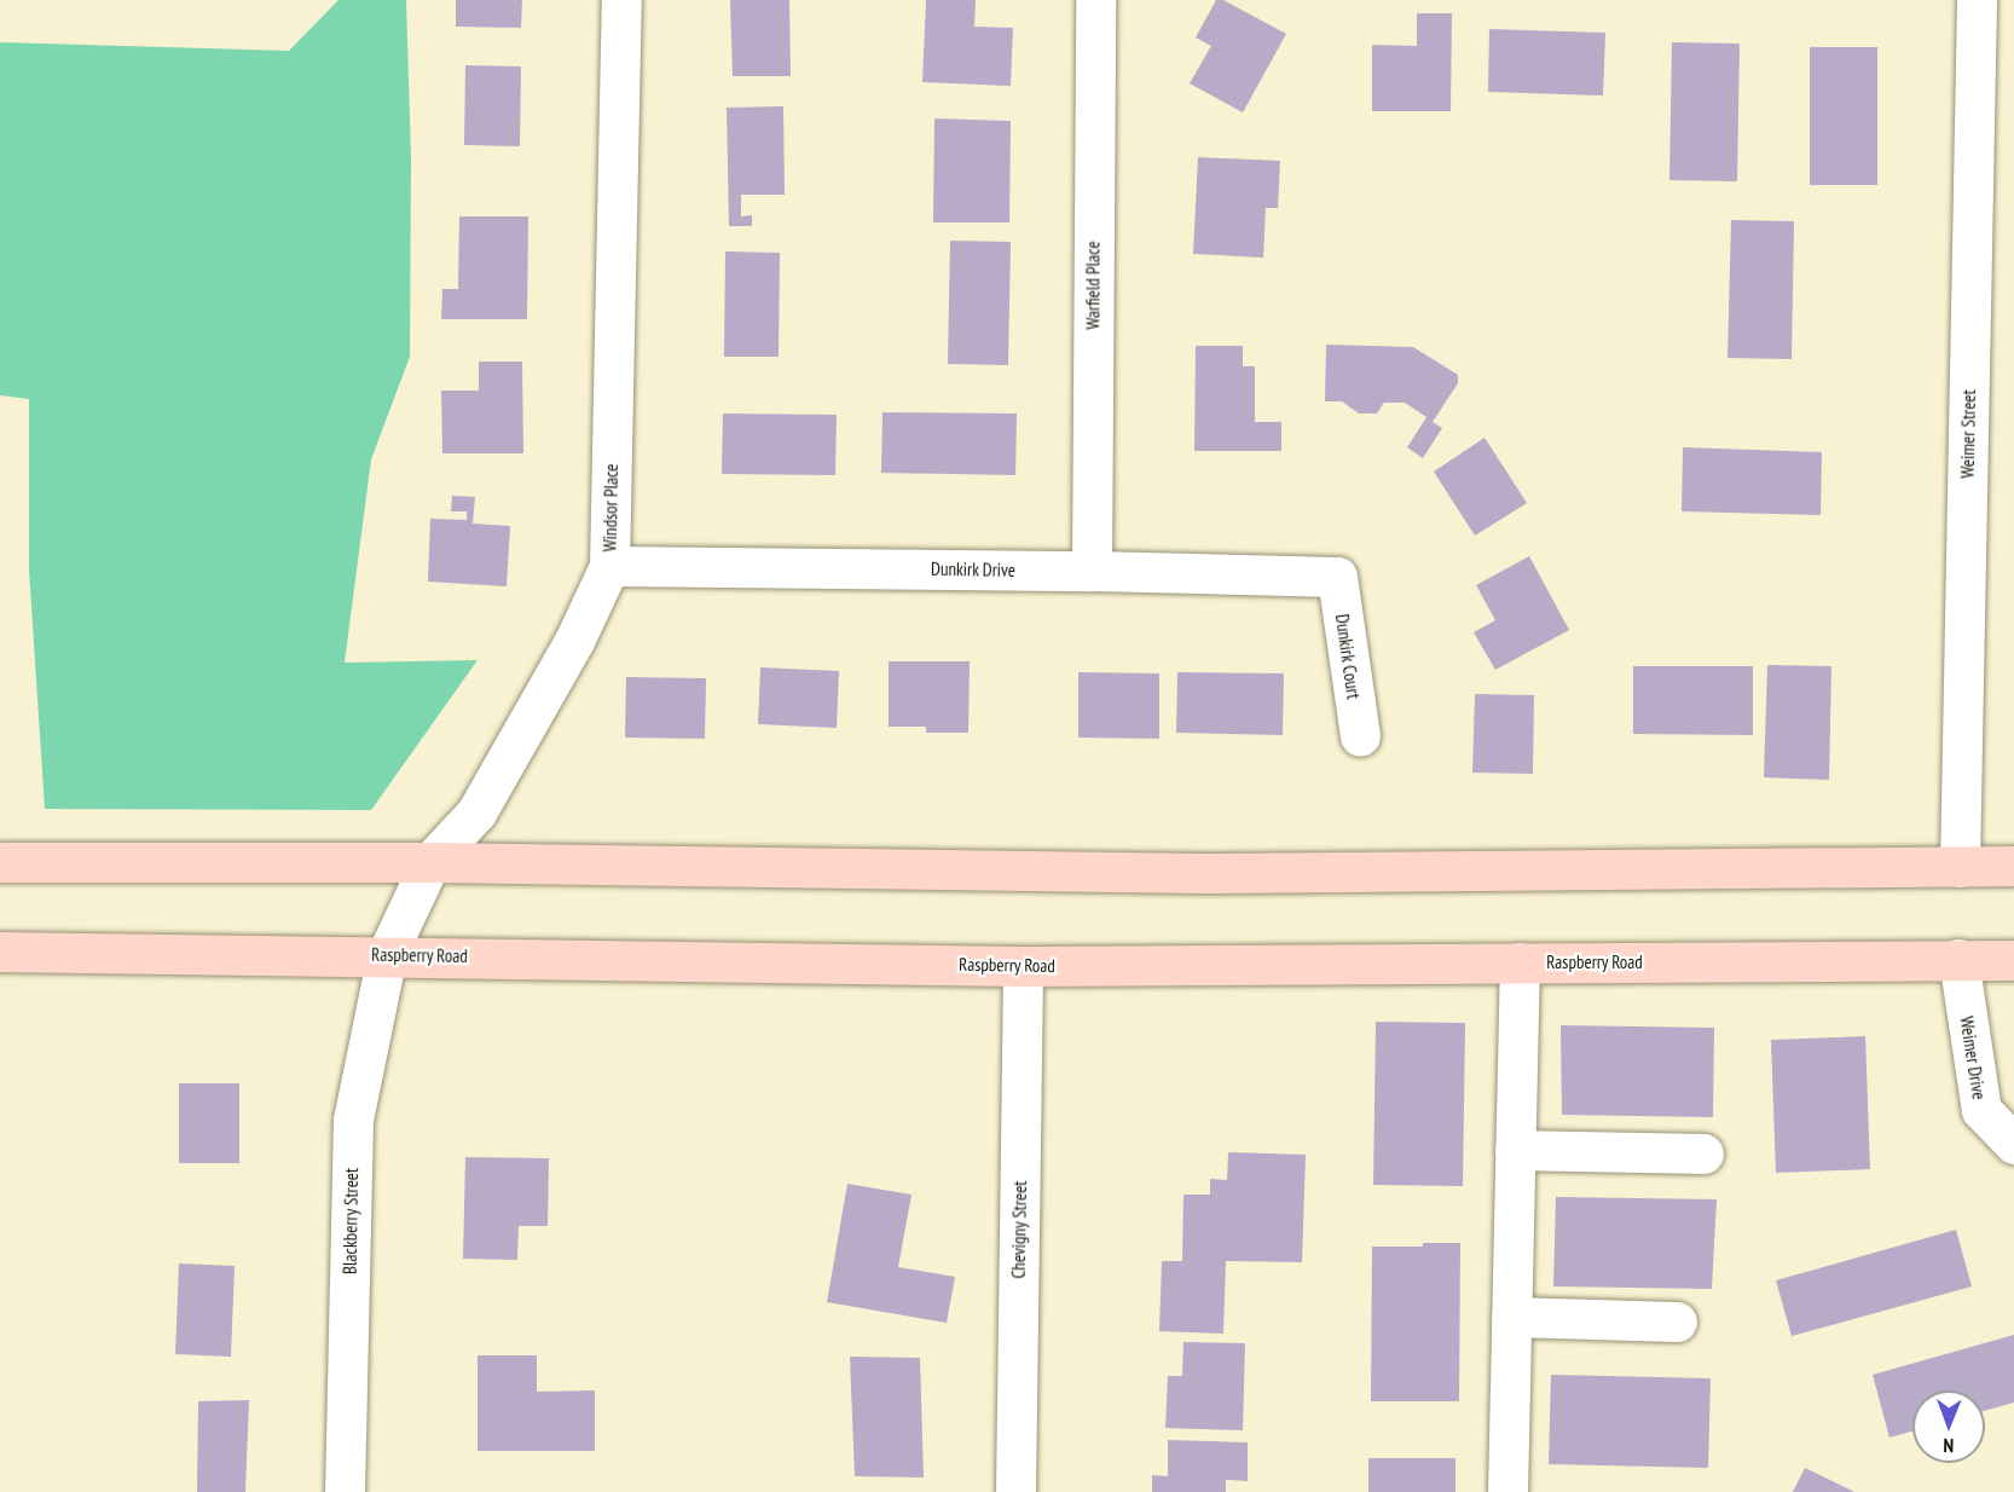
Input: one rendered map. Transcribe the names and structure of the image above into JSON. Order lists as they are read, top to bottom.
{
  "streets": {
    "main road": ["Raspberry Road"],
    "street": [
      "Warfield Place",
      "Weimer Street",
      "Windsor Place",
      "Dunkirk Drive",
      "Dunkirk Court",
      "Weimer Drive",
      "Blackberry Street",
      "Chevigny Street"
    ]
  },
  "crossings": [
    ["Warfield Place", "Dunkirk Drive"],
    ["Windsor Place", "Dunkirk Drive"],
    ["Windsor Place", "Raspberry Road"],
    ["Windsor Place", "Blackberry Street"],
    ["Dunkirk Drive", "Dunkirk Court"],
    ["Raspberry Road", "Weimer Drive"],
    ["Raspberry Road", "Blackberry Street"],
    ["Raspberry Road", "Chevigny Street"]
  ],
  "north": "bottom"
}
